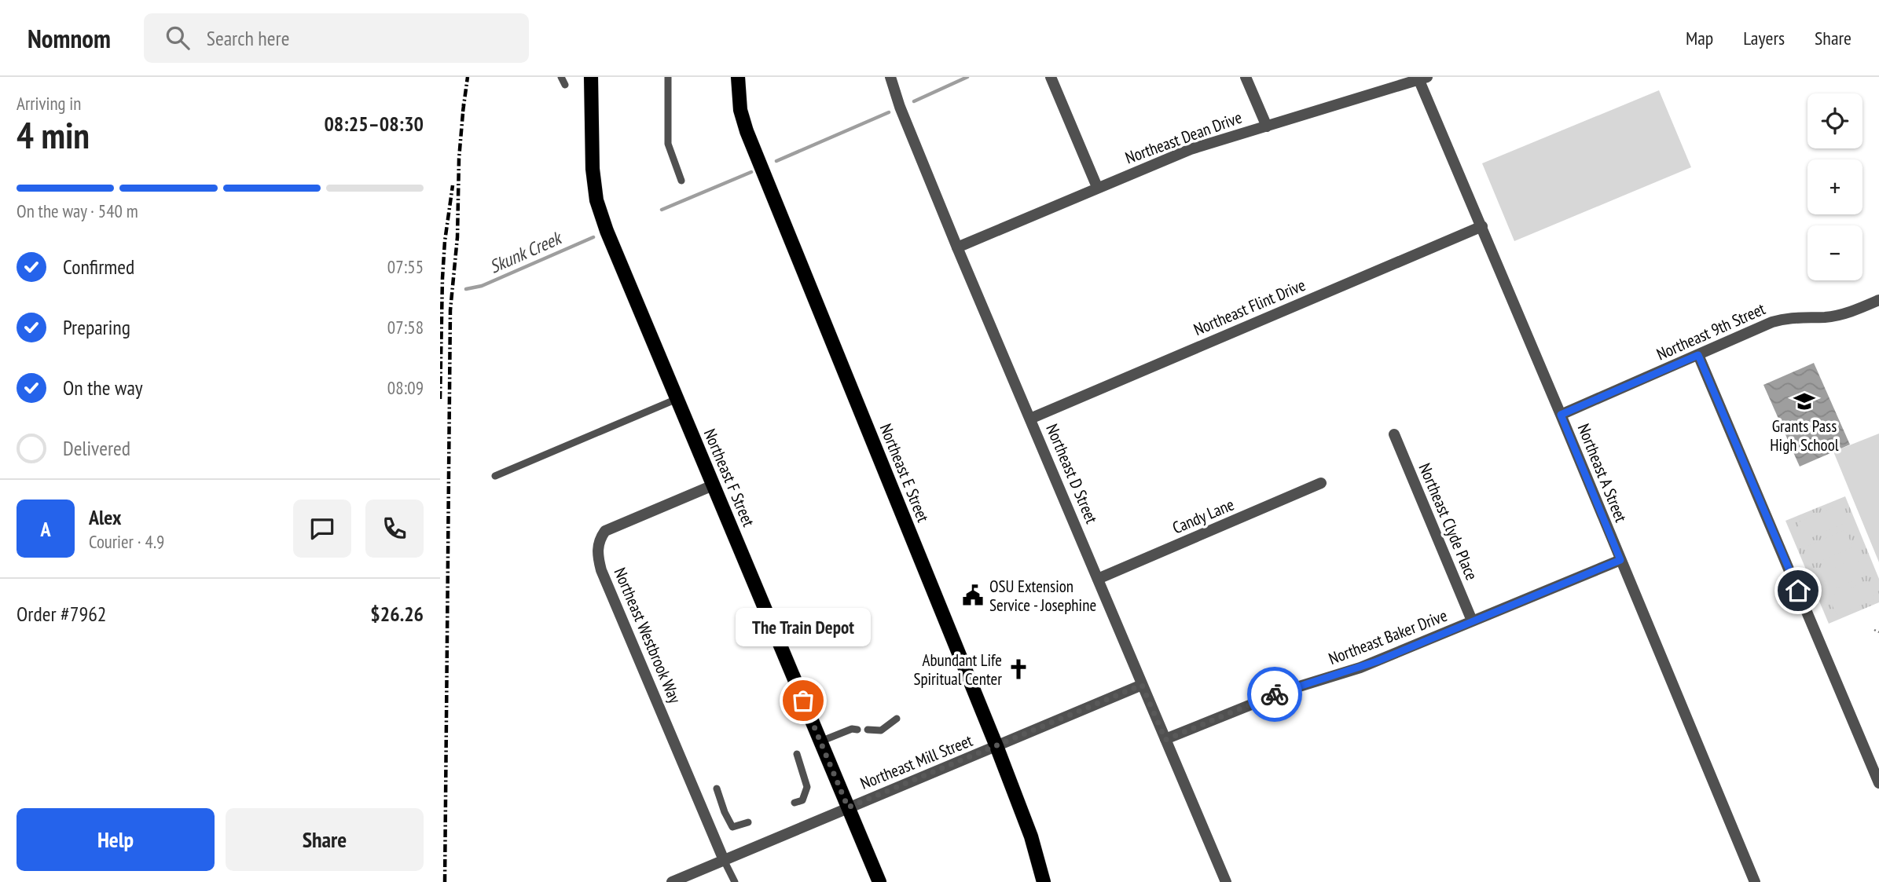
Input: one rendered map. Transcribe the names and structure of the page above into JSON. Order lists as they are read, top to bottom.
{
  "streets": {
    "main road": ["Northeast E Street", "Northeast F Street"],
    "street": [
      "Northeast Dean Drive",
      "Northeast Flint Drive",
      "Northeast 9th Street",
      "Northeast A Street",
      "Northeast D Street",
      "Candy Lane",
      "Northeast Clyde Place",
      "Northeast Westbrook Way",
      "Northeast Baker Drive",
      "Northeast Mill Street"
    ]
  },
  "crossings": [
    ["Northeast Dean Drive", "Northeast A Street"],
    ["Northeast Dean Drive", "Northeast D Street"],
    ["Northeast Flint Drive", "Northeast A Street"],
    ["Northeast Flint Drive", "Northeast D Street"],
    ["Northeast 9th Street", "Northeast A Street"],
    ["Northeast E Street", "Northeast Mill Street"],
    ["Northeast A Street", "Northeast Baker Drive"],
    ["Northeast D Street", "Candy Lane"],
    ["Northeast D Street", "Northeast Baker Drive"],
    ["Northeast D Street", "Northeast Mill Street"],
    ["Northeast F Street", "Northeast Westbrook Way"],
    ["Northeast F Street", "Northeast Mill Street"],
    ["Northeast Clyde Place", "Northeast Baker Drive"],
    ["Northeast Westbrook Way", "Northeast Mill Street"]
  ],
  "water": ["Skunk Creek"],
  "places": {
    "school or university": ["Grants Pass High School"],
    "public building": ["OSU Extension Service - Josephine"],
    "church": ["Abundant Life Spiritual Center"],
    "other": ["The Train Depot"]
  },
  "page": {
    "header": "Nomnom",
    "search": "Search here",
    "nav": ["Map", "Layers", "Share"],
    "heading": ["4 min", "Arriving in", "08:25–08:30"],
    "panel": [
      "Alex",
      "Courier · 4.9",
      "Order #7962",
      "$26.26"
    ],
    "map_buttons": ["+", "−"],
    "bar": "On the way · 540 m",
    "list": [
      ["Confirmed", "07:55"],
      ["Preparing", "07:58"],
      ["On the way", "08:09"],
      "Delivered"
    ],
    "round": "A",
    "bubble": "The Train Depot",
    "buttons": ["Help", "Share"]
  }
}
